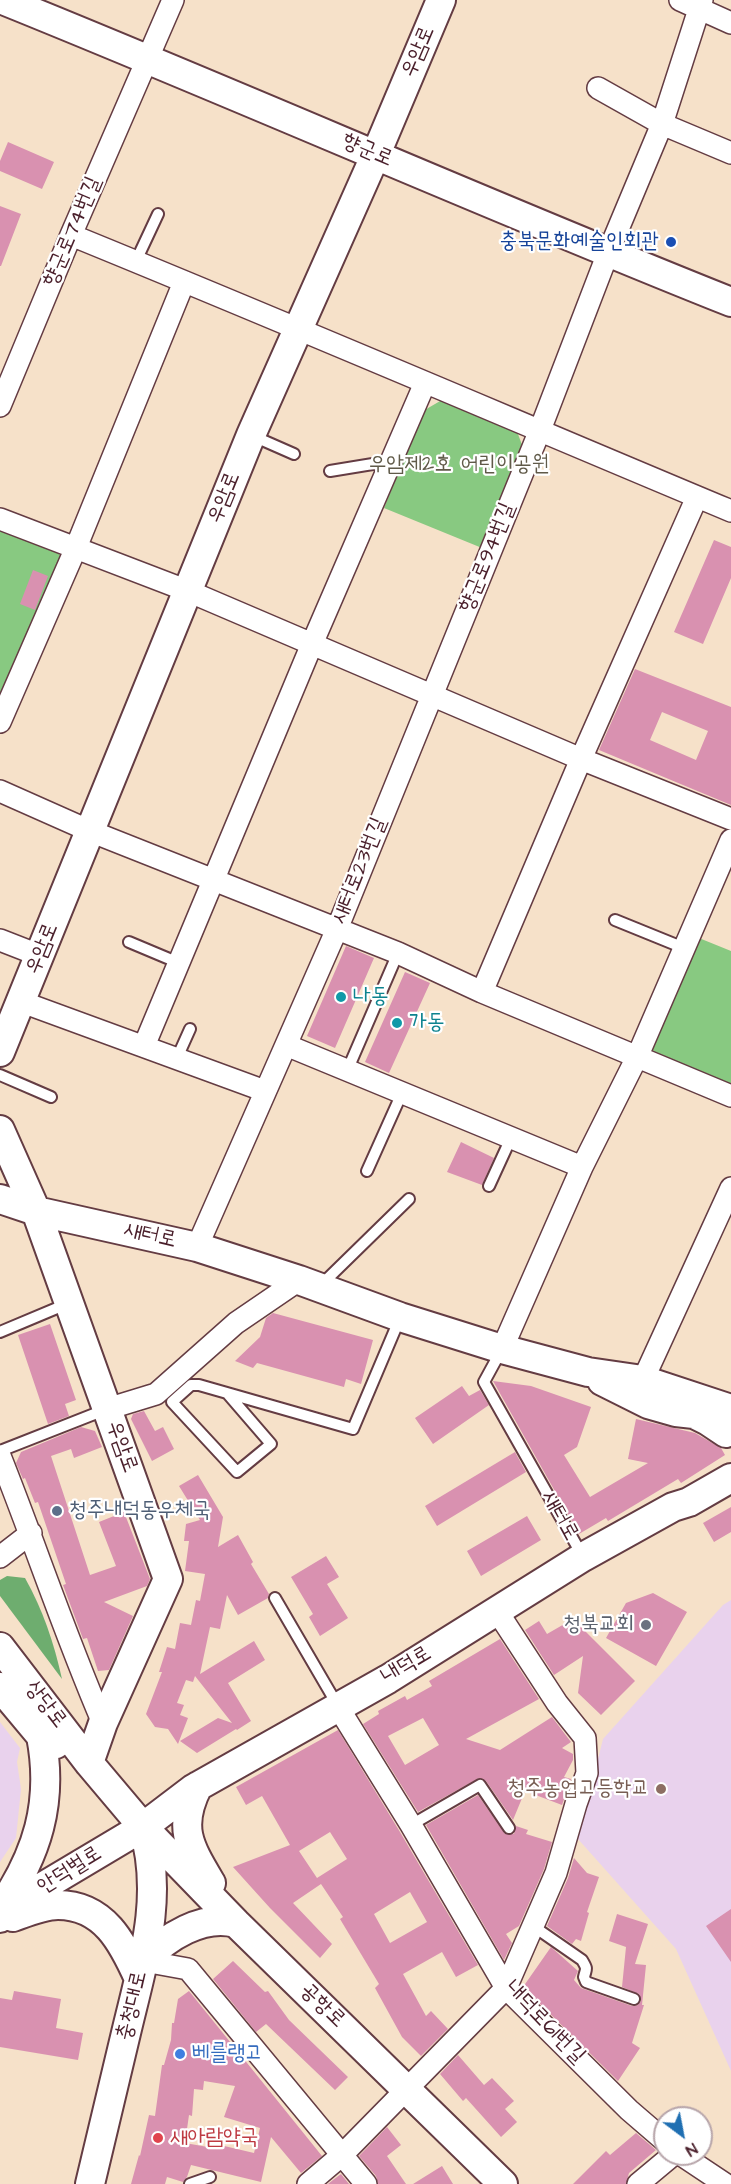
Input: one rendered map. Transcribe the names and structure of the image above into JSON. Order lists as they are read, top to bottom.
{
  "streets": {
    "street": [
      "우암로",
      "향군로",
      "향군로74번길",
      "향군로94번길",
      "새터로23번길",
      "새터로",
      "내덕로",
      "상당로",
      "안덕벌로",
      "충청대로",
      "공항로",
      "내덕로61번길"
    ]
  },
  "crossings": [
    ["우암로", "향군로"],
    ["우암로", "새터로"],
    ["우암로", "상당로"],
    ["향군로", "향군로74번길"],
    ["향군로", "향군로94번길"],
    ["향군로94번길", "새터로23번길"],
    ["새터로23번길", "새터로"],
    ["새터로", "내덕로"],
    ["내덕로", "상당로"],
    ["내덕로", "안덕벌로"],
    ["내덕로", "충청대로"],
    ["내덕로", "공항로"],
    ["내덕로", "내덕로61번길"],
    ["상당로", "안덕벌로"],
    ["상당로", "충청대로"],
    ["상당로", "공항로"],
    ["안덕벌로", "충청대로"],
    ["안덕벌로", "공항로"],
    ["충청대로", "공항로"]
  ],
  "parks": ["우암제2호 어린이공원"],
  "places": [
    "충북문화예술인회관",
    "나동",
    "가동",
    "청주내덕동우체국",
    "청북교회",
    "청주농업고등학교",
    "베를랭고",
    "새아람약국"
  ],
  "north": "bottom right"
}
